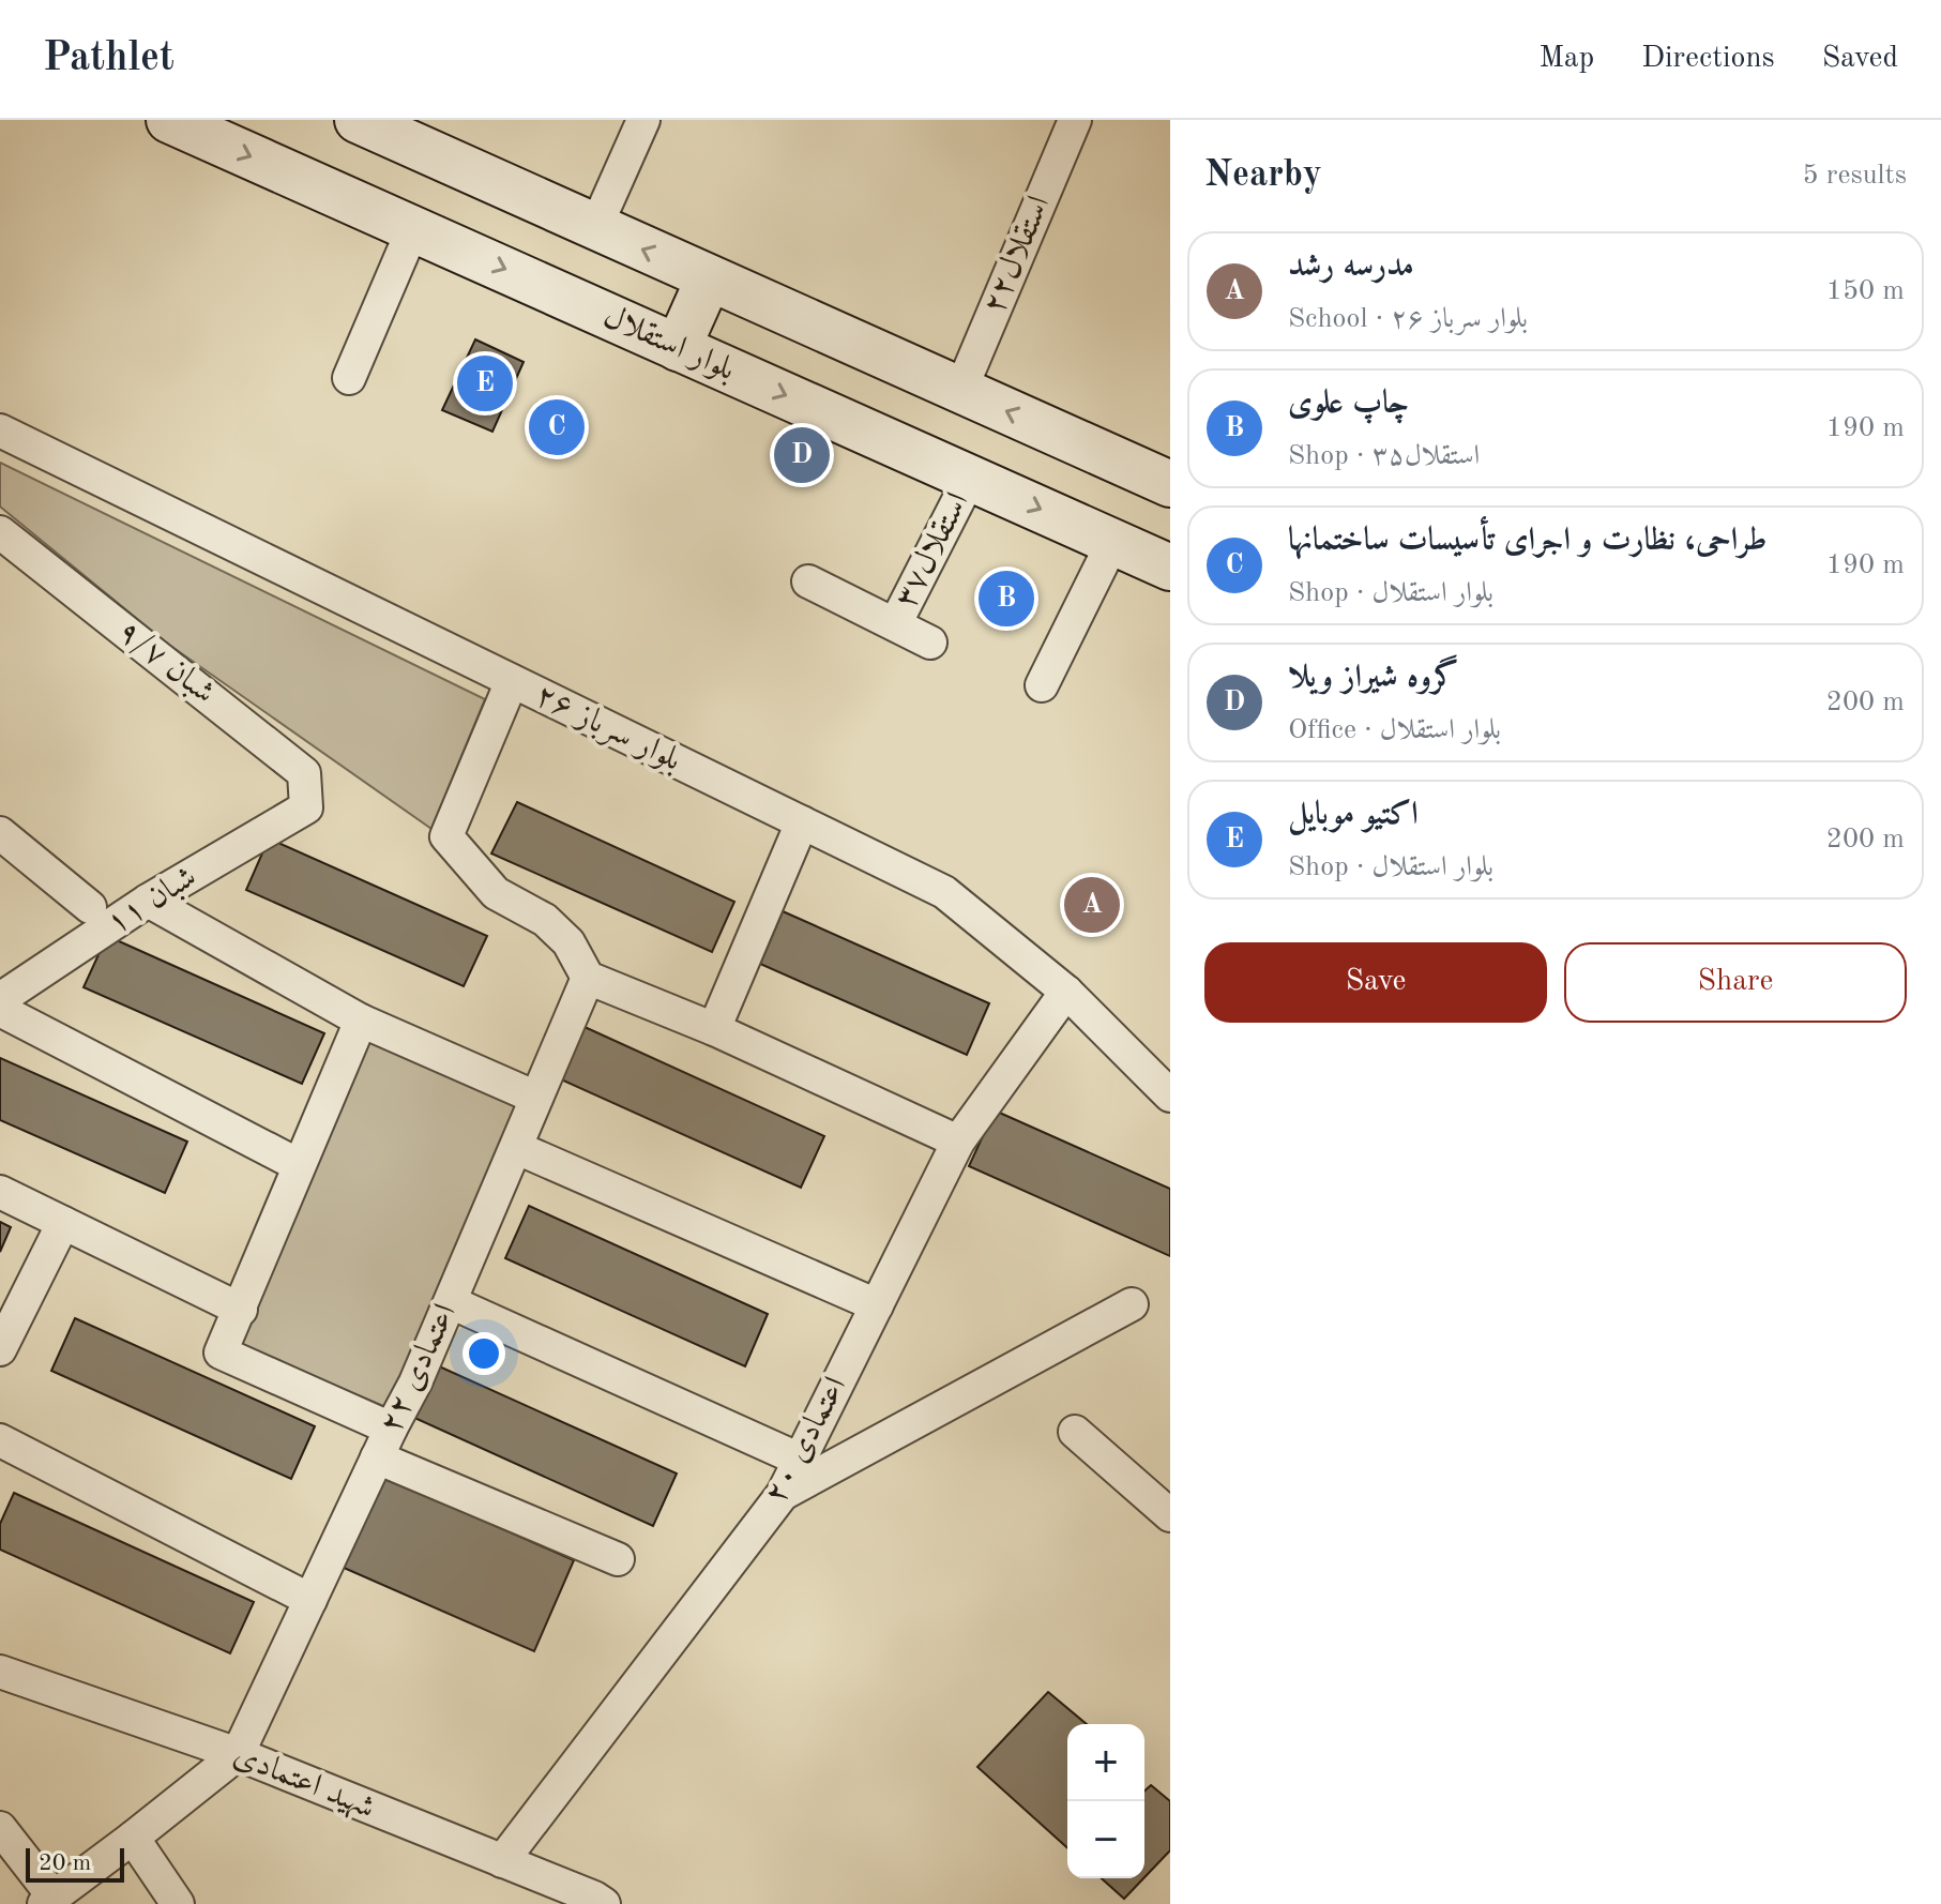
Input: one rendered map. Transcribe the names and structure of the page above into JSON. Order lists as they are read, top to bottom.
{
  "streets": {
    "main road": ["بلوار استقلال"],
    "street": [
      "استقلال۲۲",
      "استقلال۳۷",
      "۹/۷ شبان",
      "۲۶ بلوار سرباز",
      "۱۱ شبان",
      "۲۲ اعتمادی",
      "۲۰ اعتمادی",
      "شهید اعتمادی"
    ]
  },
  "crossings": [
    ["بلوار استقلال", "استقلال۳۷"],
    ["۹/۷ شبان", "۱۱ شبان"],
    ["۲۶ بلوار سرباز", "۲۰ اعتمادی"],
    ["۲۲ اعتمادی", "شهید اعتمادی"],
    ["۲۰ اعتمادی", "شهید اعتمادی"]
  ],
  "scale_bar": "20 m",
  "page": {
    "header": "Pathlet",
    "nav": ["Map", "Directions", "Saved"],
    "heading": ["Nearby", "5 results"],
    "list": [
      {
        "mark": "A",
        "name": "مدرسه رشد",
        "note": "School · ۲۶ بلوار سرباز",
        "value": "150 m"
      },
      {
        "mark": "B",
        "name": "چاپ علوی",
        "note": "Shop · استقلال۳۵",
        "value": "190 m"
      },
      {
        "mark": "C",
        "name": "طراحی، نظارت و اجرای تأسیسات ساختمانها",
        "note": "Shop · بلوار استقلال",
        "value": "190 m"
      },
      {
        "mark": "D",
        "name": "گروه شیراز ویلا",
        "note": "Office · بلوار استقلال",
        "value": "200 m"
      },
      {
        "mark": "E",
        "name": "اکتیو موبایل",
        "note": "Shop · بلوار استقلال",
        "value": "200 m"
      }
    ],
    "pins": [
      "E",
      "C",
      "D",
      "B",
      "A"
    ],
    "buttons": ["Save", "Share"],
    "map_buttons": ["+", "−"],
    "scale": "20 m"
  }
}
